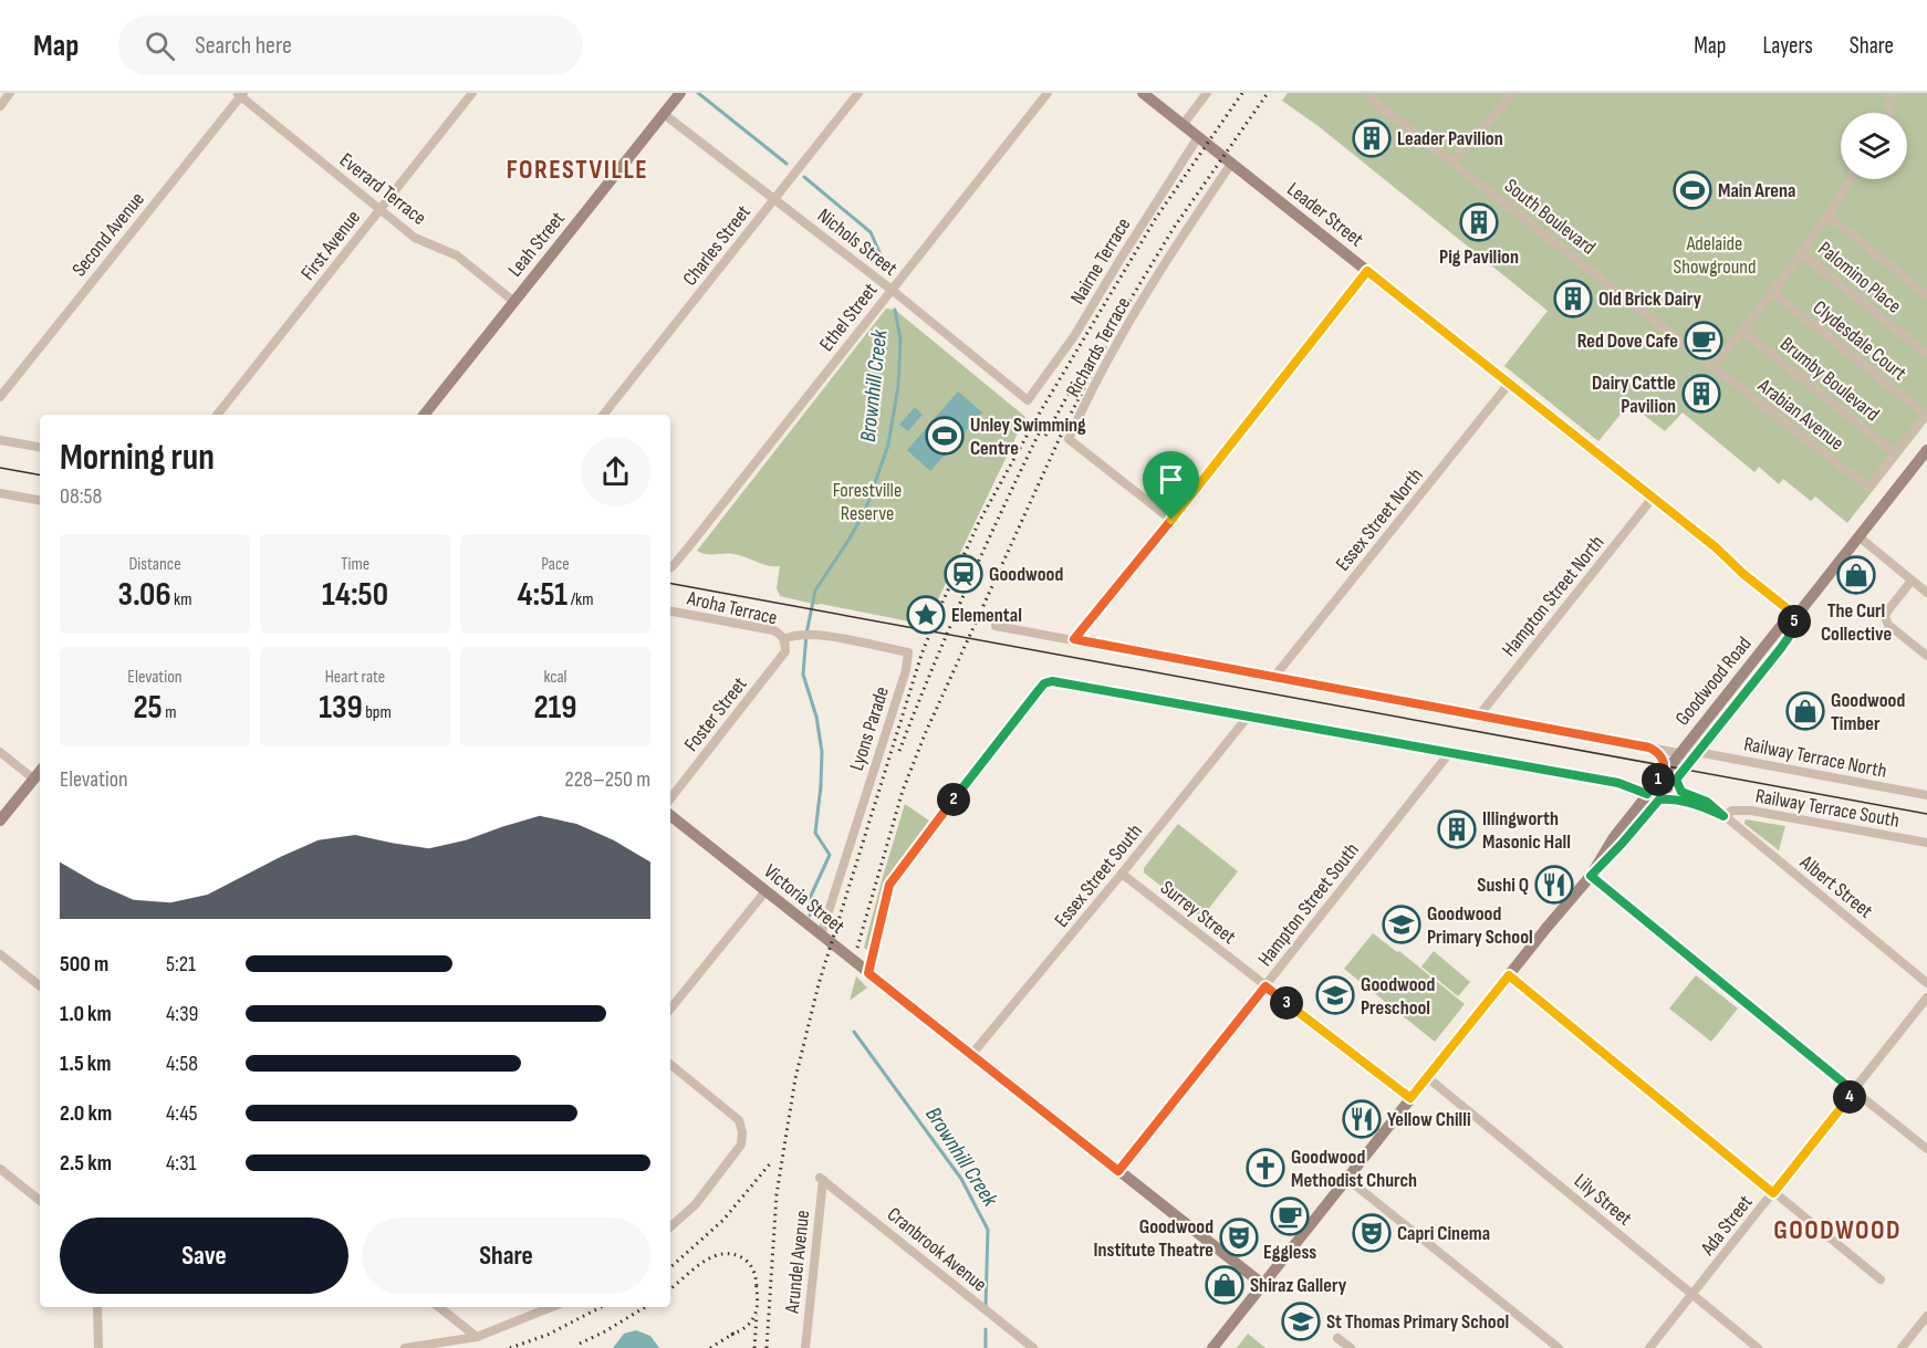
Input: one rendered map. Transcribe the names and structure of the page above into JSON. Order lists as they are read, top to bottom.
{
  "streets": {
    "main road": [
      "Leader Street",
      "Leah Street",
      "Goodwood Road",
      "Victoria Street"
    ],
    "street": [
      "Everard Terrace",
      "South Boulevard",
      "Second Avenue",
      "Nichols Street",
      "First Avenue",
      "Charles Street",
      "Nairne Terrace",
      "Palomino Place",
      "Ethel Street",
      "Clydesdale Court",
      "Richards Terrace",
      "Brumby Boulevard",
      "Arabian Avenue",
      "Essex Street North",
      "Hampton Street North",
      "Aroha Terrace",
      "Foster Street",
      "Lyons Parade",
      "Railway Terrace North",
      "Railway Terrace South",
      "Essex Street South",
      "Albert Street",
      "Hampton Street South",
      "Surrey Street",
      "Lily Street",
      "Ada Street",
      "Cranbrook Avenue",
      "Arundel Avenue"
    ]
  },
  "crossings": [
    ["Everard Terrace", "Second Avenue"],
    ["Everard Terrace", "Leah Street"],
    ["Everard Terrace", "First Avenue"],
    ["Leader Street", "Nairne Terrace"],
    ["Leader Street", "Richards Terrace"],
    ["Leader Street", "Essex Street North"],
    ["Leader Street", "Hampton Street North"],
    ["Leader Street", "Goodwood Road"],
    ["South Boulevard", "Arabian Avenue"],
    ["Nichols Street", "Leah Street"],
    ["Nichols Street", "Charles Street"],
    ["Nichols Street", "Nairne Terrace"],
    ["Nichols Street", "Ethel Street"],
    ["Brumby Boulevard", "Arabian Avenue"],
    ["Aroha Terrace", "Foster Street"],
    ["Aroha Terrace", "Lyons Parade"],
    ["Goodwood Road", "Railway Terrace North"],
    ["Goodwood Road", "Albert Street"],
    ["Goodwood Road", "Victoria Street"],
    ["Goodwood Road", "Surrey Street"],
    ["Goodwood Road", "Lily Street"],
    ["Foster Street", "Lyons Parade"],
    ["Lyons Parade", "Victoria Street"],
    ["Railway Terrace South", "Albert Street"],
    ["Essex Street South", "Victoria Street"],
    ["Essex Street South", "Surrey Street"],
    ["Victoria Street", "Hampton Street South"],
    ["Hampton Street South", "Surrey Street"],
    ["Lily Street", "Ada Street"],
    ["Cranbrook Avenue", "Arundel Avenue"]
  ],
  "districts": ["FORESTVILLE", "GOODWOOD"],
  "water": ["Brownhill Creek"],
  "parks": ["Adelaide Showground", "Forestville Reserve"],
  "places": {
    "building": [
      "Leader Pavilion",
      "Pig Pavilion",
      "Old Brick Dairy",
      "Dairy Cattle Pavilion",
      "Illingworth Masonic Hall"
    ],
    "sports": ["Main Arena", "Unley Swimming Centre"],
    "cafe": ["Red Dove Cafe", "Eggless"],
    "station": ["Goodwood"],
    "shop": ["The Curl Collective", "Goodwood Timber", "Shiraz Gallery"],
    "place": ["Elemental"],
    "restaurant": ["Sushi Q", "Yellow Chilli"],
    "school or university": ["Goodwood Primary School", "Goodwood Preschool", "St Thomas Primary School"],
    "church": ["Goodwood Methodist Church"],
    "theatre": ["Capri Cinema", "Goodwood Institute Theatre"]
  },
  "page": {
    "header": "Map",
    "search": "Search here",
    "nav": ["Map", "Layers", "Share"],
    "heading": ["Morning run", "08:58"],
    "stats": [
      ["Distance", "3.06 km"],
      ["Time", "14:50"],
      ["Pace", "4:51 /km"],
      ["Elevation", "25 m"],
      ["Heart rate", "139 bpm"],
      ["kcal", "219"]
    ],
    "pins": [
      "5",
      "1",
      "2",
      "3",
      "4"
    ],
    "chart": ["Elevation", "228–250 m"],
    "list": [
      {
        "name": "500 m",
        "note": "5:21"
      },
      {
        "name": "1.0 km",
        "note": "4:39"
      },
      {
        "name": "1.5 km",
        "note": "4:58"
      },
      {
        "name": "2.0 km",
        "note": "4:45"
      },
      {
        "name": "2.5 km",
        "note": "4:31"
      }
    ],
    "buttons": ["Save", "Share"]
  }
}
